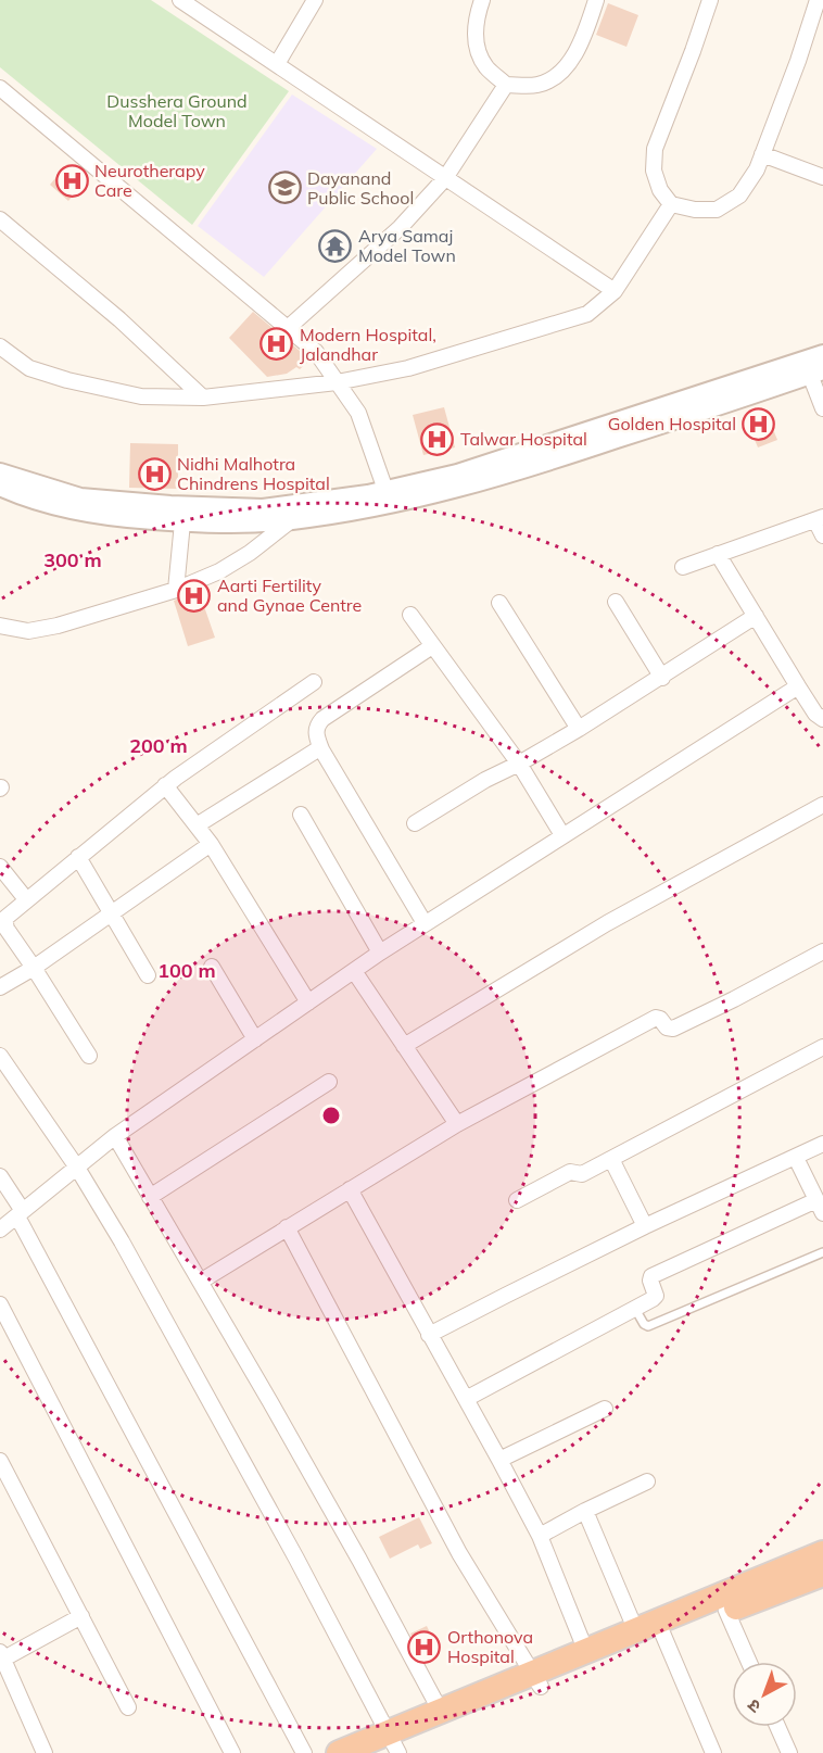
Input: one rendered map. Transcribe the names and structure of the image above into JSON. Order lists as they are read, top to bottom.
{
  "parks": ["Dusshera Ground Model Town"],
  "places": {
    "hospital": [
      "Neurotherapy Care",
      "Modern Hospital, Jalandhar",
      "Golden Hospital",
      "Talwar Hospital",
      "Nidhi Malhotra Chindrens Hospital",
      "Aarti Fertility and Gynae Centre",
      "Orthonova Hospital"
    ],
    "school or university": ["Dayanand Public School"],
    "temple": ["Arya Samaj Model Town"]
  },
  "north": "bottom left",
  "rings": ["300 m", "200 m", "100 m"]
}
